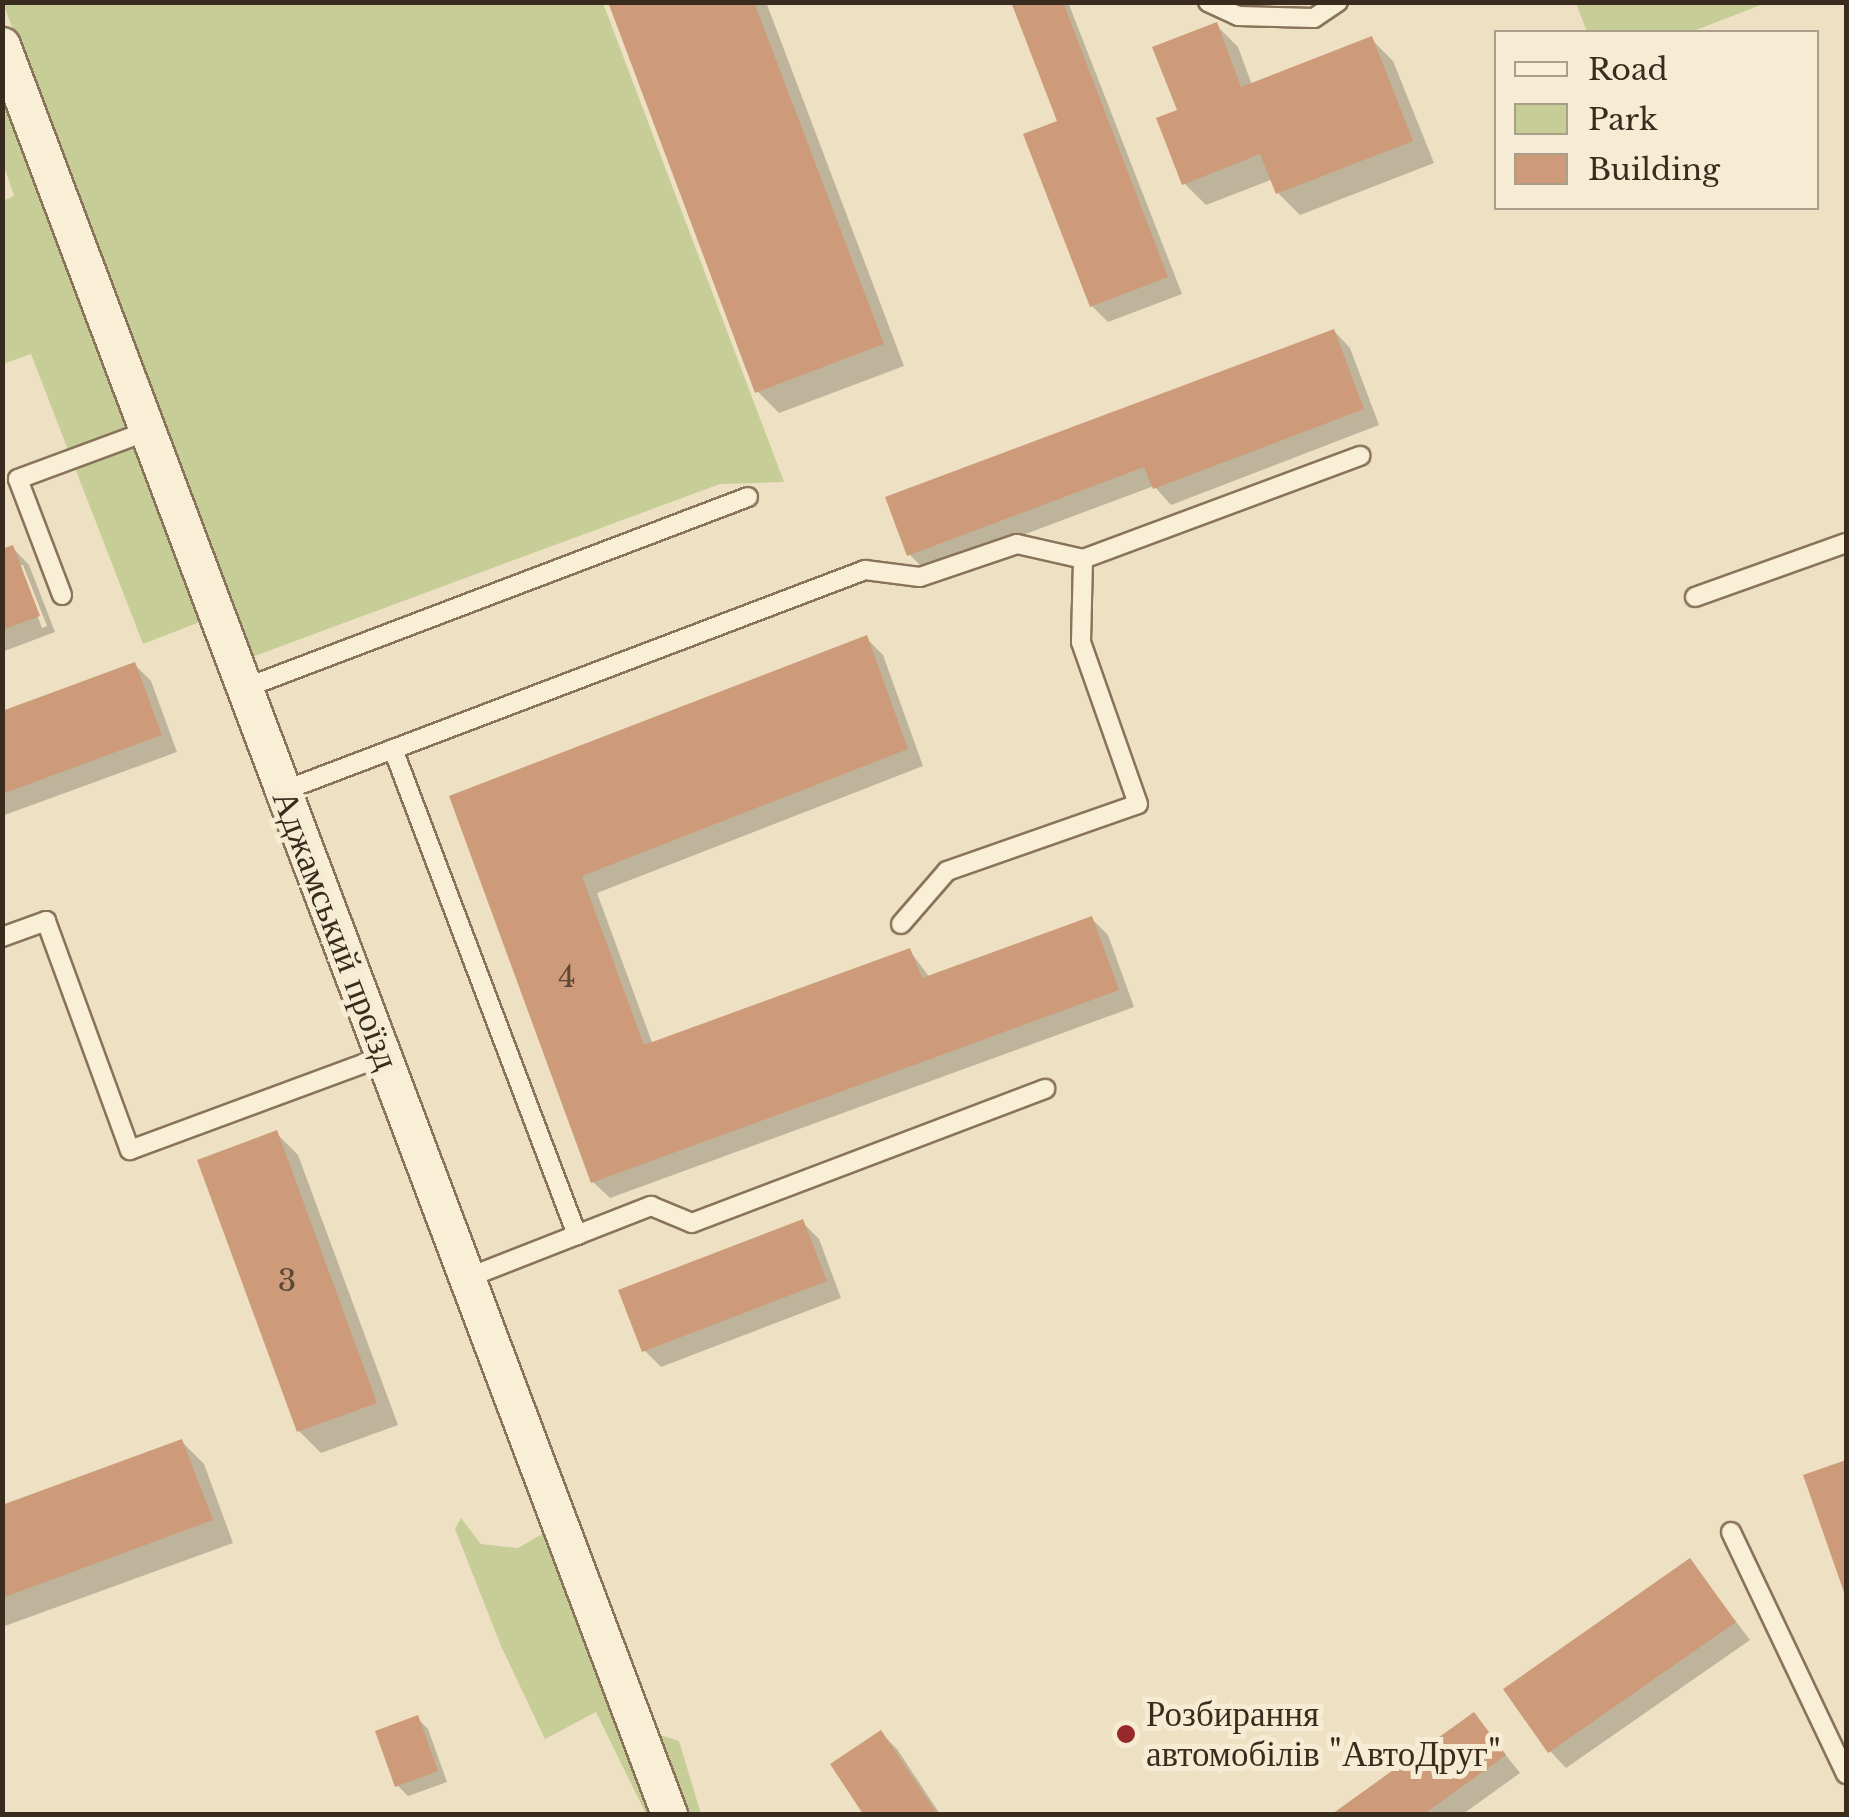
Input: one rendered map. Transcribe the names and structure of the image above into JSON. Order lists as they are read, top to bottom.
{
  "streets": {
    "street": ["Аджамський проїзд"]
  },
  "places": ["Розбирання автомобілів \"АвтоДруг\""],
  "house_numbers": ["4", "3"],
  "legend": ["Road", "Park", "Building"]
}
